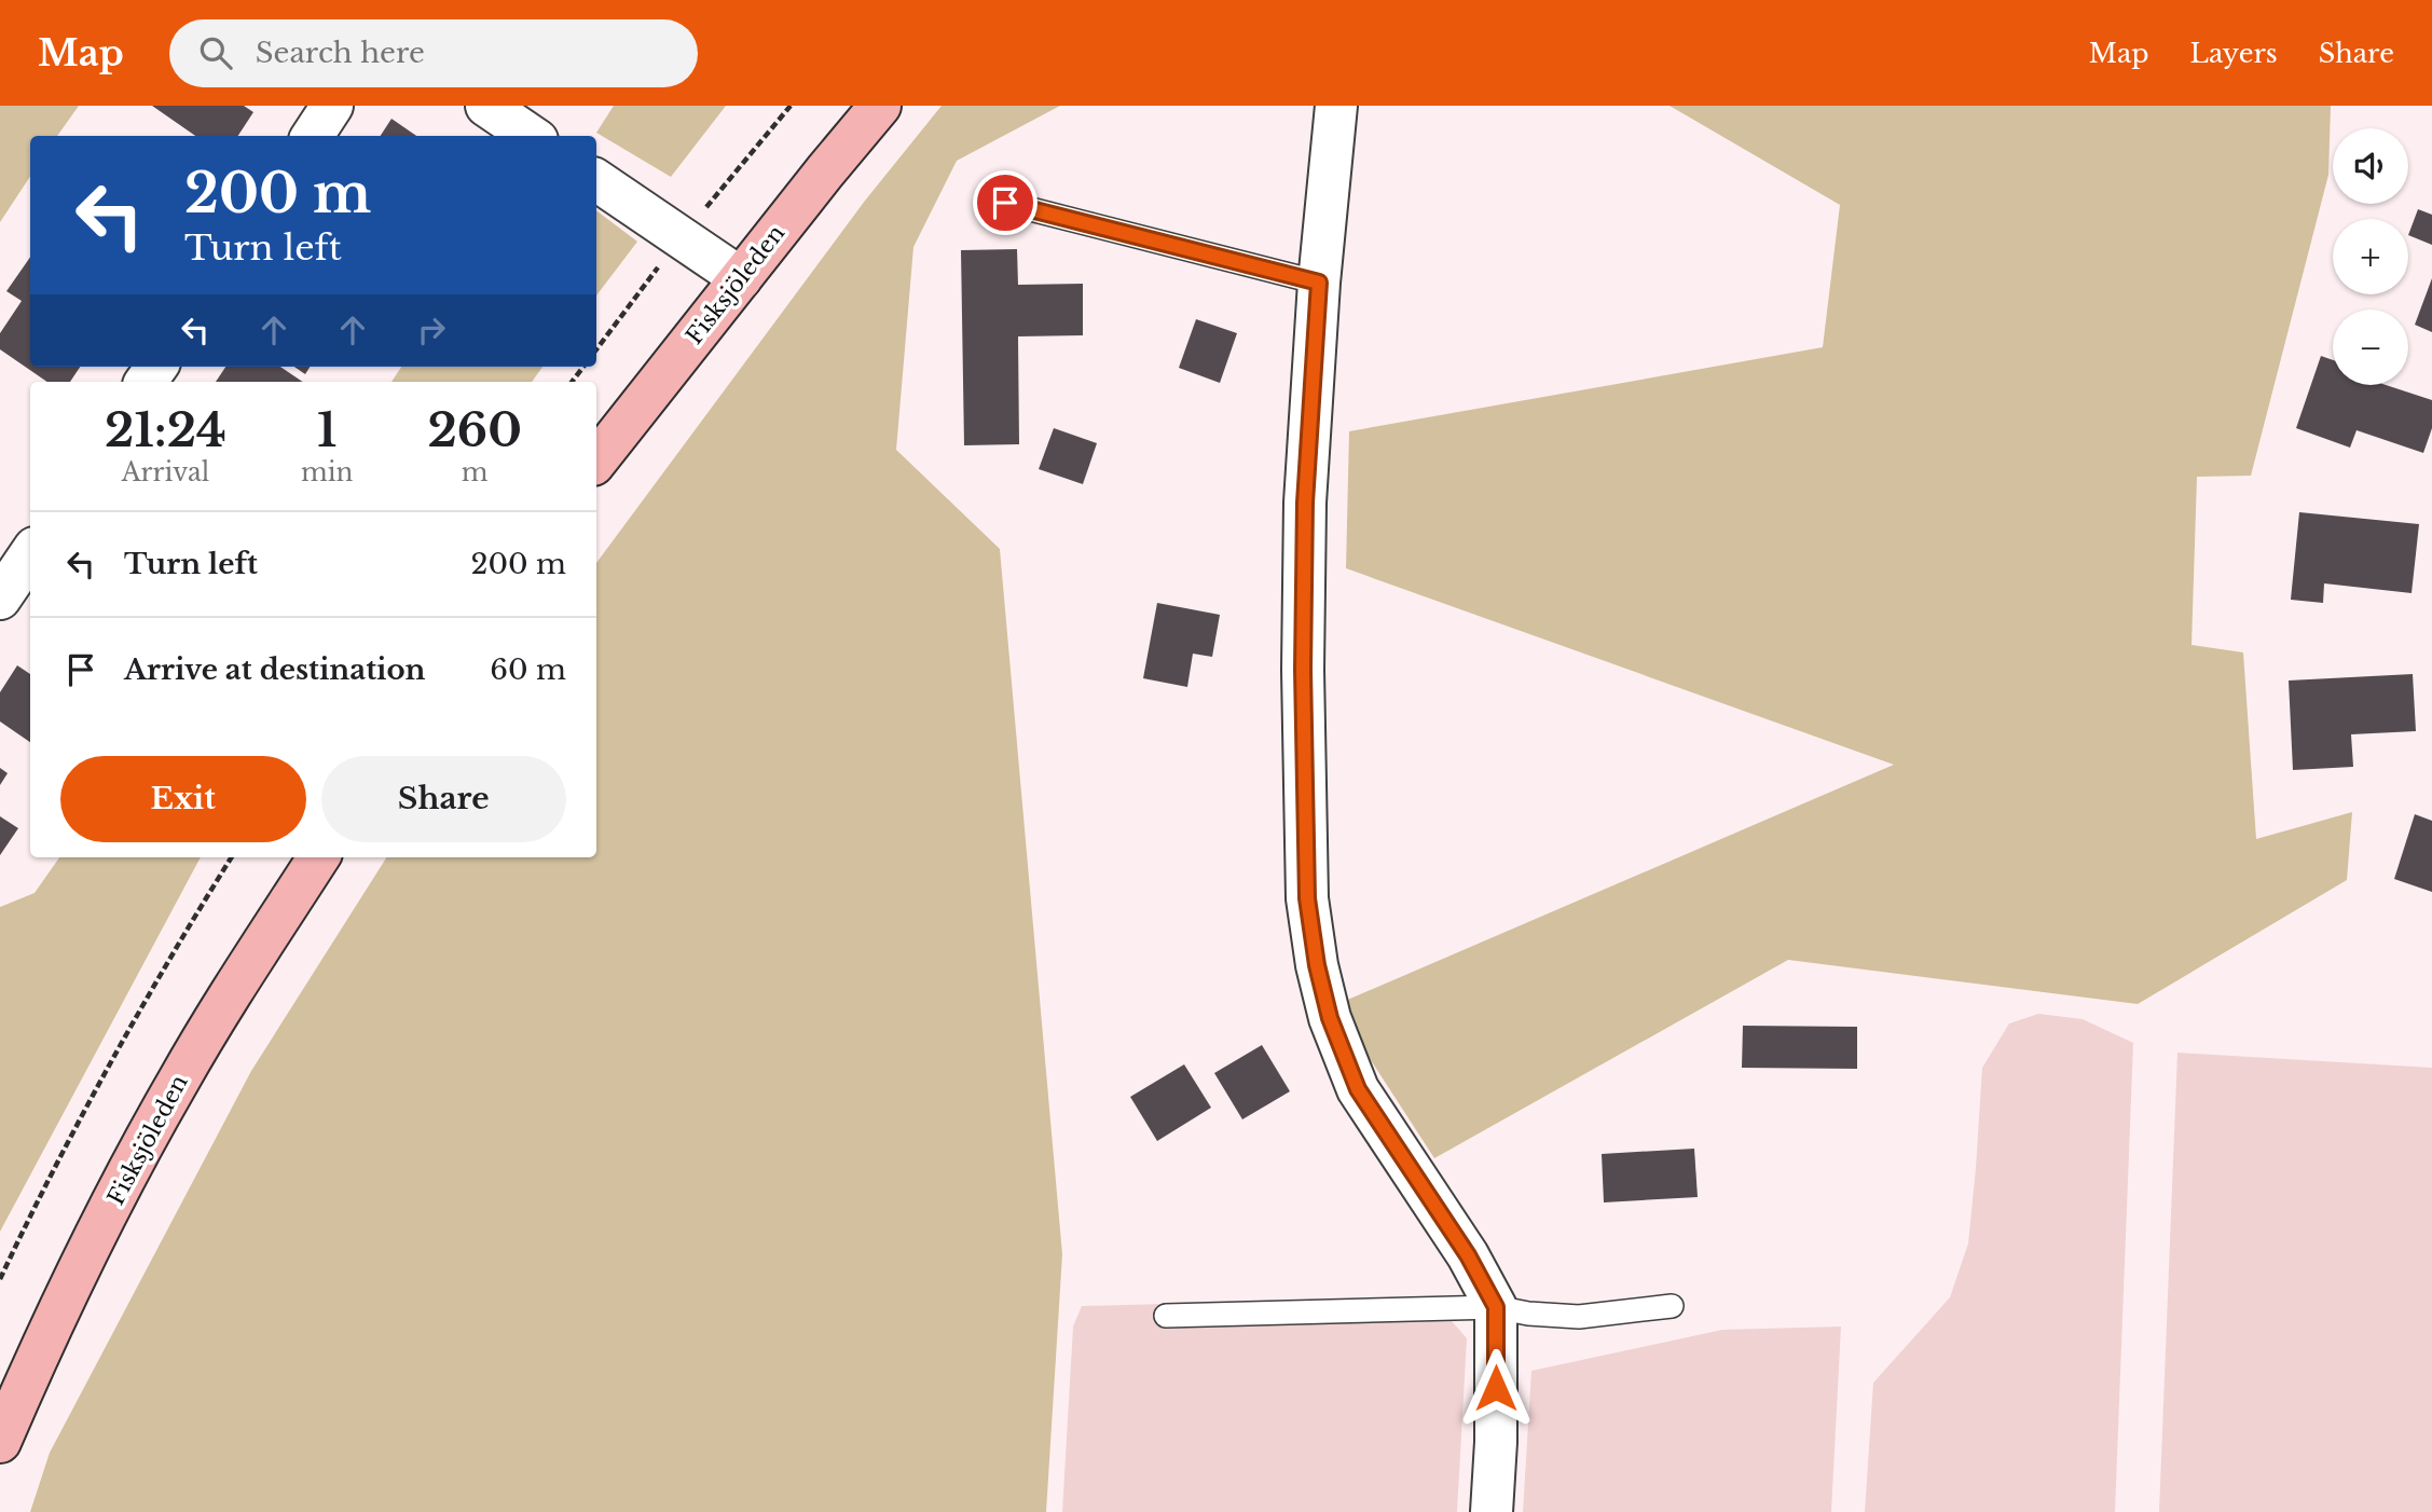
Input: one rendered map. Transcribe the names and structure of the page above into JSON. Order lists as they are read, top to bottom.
{
  "streets": {
    "street": ["Fisksjöleden"]
  },
  "page": {
    "header": "Map",
    "search": "Search here",
    "nav": ["Map", "Layers", "Share"],
    "map_buttons": ["+", "−"],
    "turn": ["200 m", "Turn left"],
    "eta": [
      "21:24",
      "Arrival",
      "1",
      "min",
      "260",
      "m"
    ],
    "list": [
      {
        "name": "Turn left",
        "value": "200 m"
      },
      {
        "name": "Arrive at destination",
        "value": "60 m"
      }
    ],
    "buttons": ["Exit", "Share"]
  }
}
